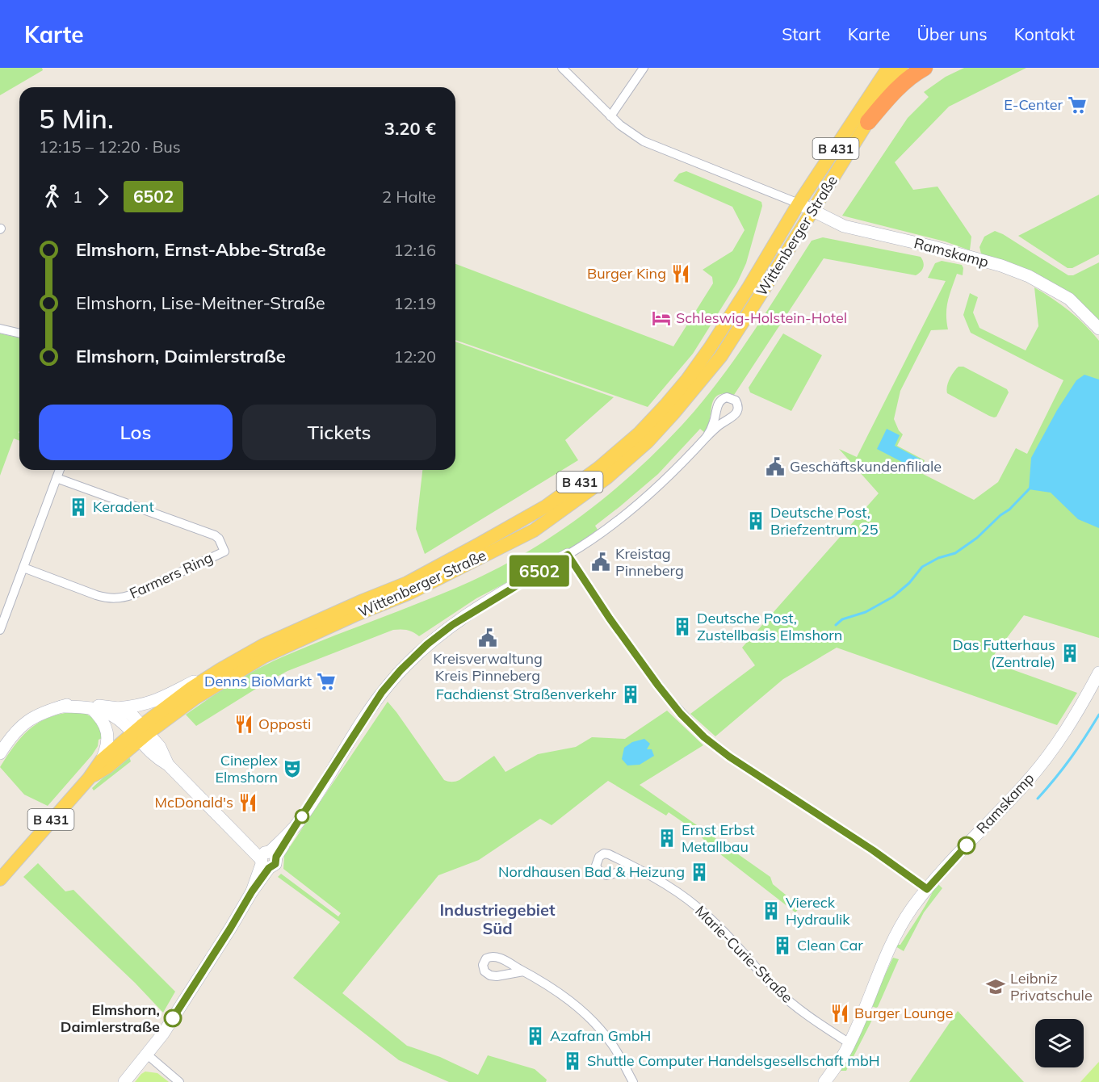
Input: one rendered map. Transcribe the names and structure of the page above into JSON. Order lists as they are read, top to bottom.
{
  "streets": {
    "main road": ["B 431", "Wittenberger Straße"],
    "street": ["Ramskamp", "Farmers Ring", "Marie-Curie-Straße"]
  },
  "crossings": [
    ["B 431", "Wittenberger Straße"],
    ["Wittenberger Straße", "Ramskamp"],
    ["Ramskamp", "Marie-Curie-Straße"]
  ],
  "districts": ["Industriegebiet Süd"],
  "places": {
    "supermarket": ["E-Center", "Denns BioMarkt"],
    "restaurant": [
      "Burger King",
      "Opposti",
      "McDonald's",
      "Burger Lounge"
    ],
    "hotel": ["Schleswig-Holstein-Hotel"],
    "public building": ["Geschäftskundenfiliale", "Kreistag Pinneberg", "Kreisverwaltung Kreis Pinneberg"],
    "building": [
      "Keradent",
      "Deutsche Post, Briefzentrum 25",
      "Deutsche Post, Zustellbasis Elmshorn",
      "Das Futterhaus (Zentrale)",
      "Fachdienst Straßenverkehr",
      "Ernst Erbst Metallbau",
      "Nordhausen Bad & Heizung",
      "Viereck Hydraulik",
      "Clean Car",
      "Azafran GmbH",
      "Shuttle Computer Handelsgesellschaft mbH"
    ],
    "theatre": ["Cineplex Elmshorn"],
    "school or university": ["Leibniz Privatschule"],
    "other": ["Elmshorn, Daimlerstraße"]
  },
  "lines": ["bus line 6502"],
  "page": {
    "header": "Karte",
    "nav": [
      "Start",
      "Karte",
      "Über uns",
      "Kontakt"
    ],
    "on_map": "6502",
    "heading": ["5 Min.", "12:15 – 12:20 · Bus", "3.20 €"],
    "legs": ["1", "6502", "2 Halte"],
    "list": [
      {
        "name": "Elmshorn, Ernst-Abbe-Straße",
        "value": "12:16"
      },
      {
        "name": "Elmshorn, Lise-Meitner-Straße",
        "value": "12:19"
      },
      {
        "name": "Elmshorn, Daimlerstraße",
        "value": "12:20"
      }
    ],
    "buttons": ["Los", "Tickets"]
  }
}
